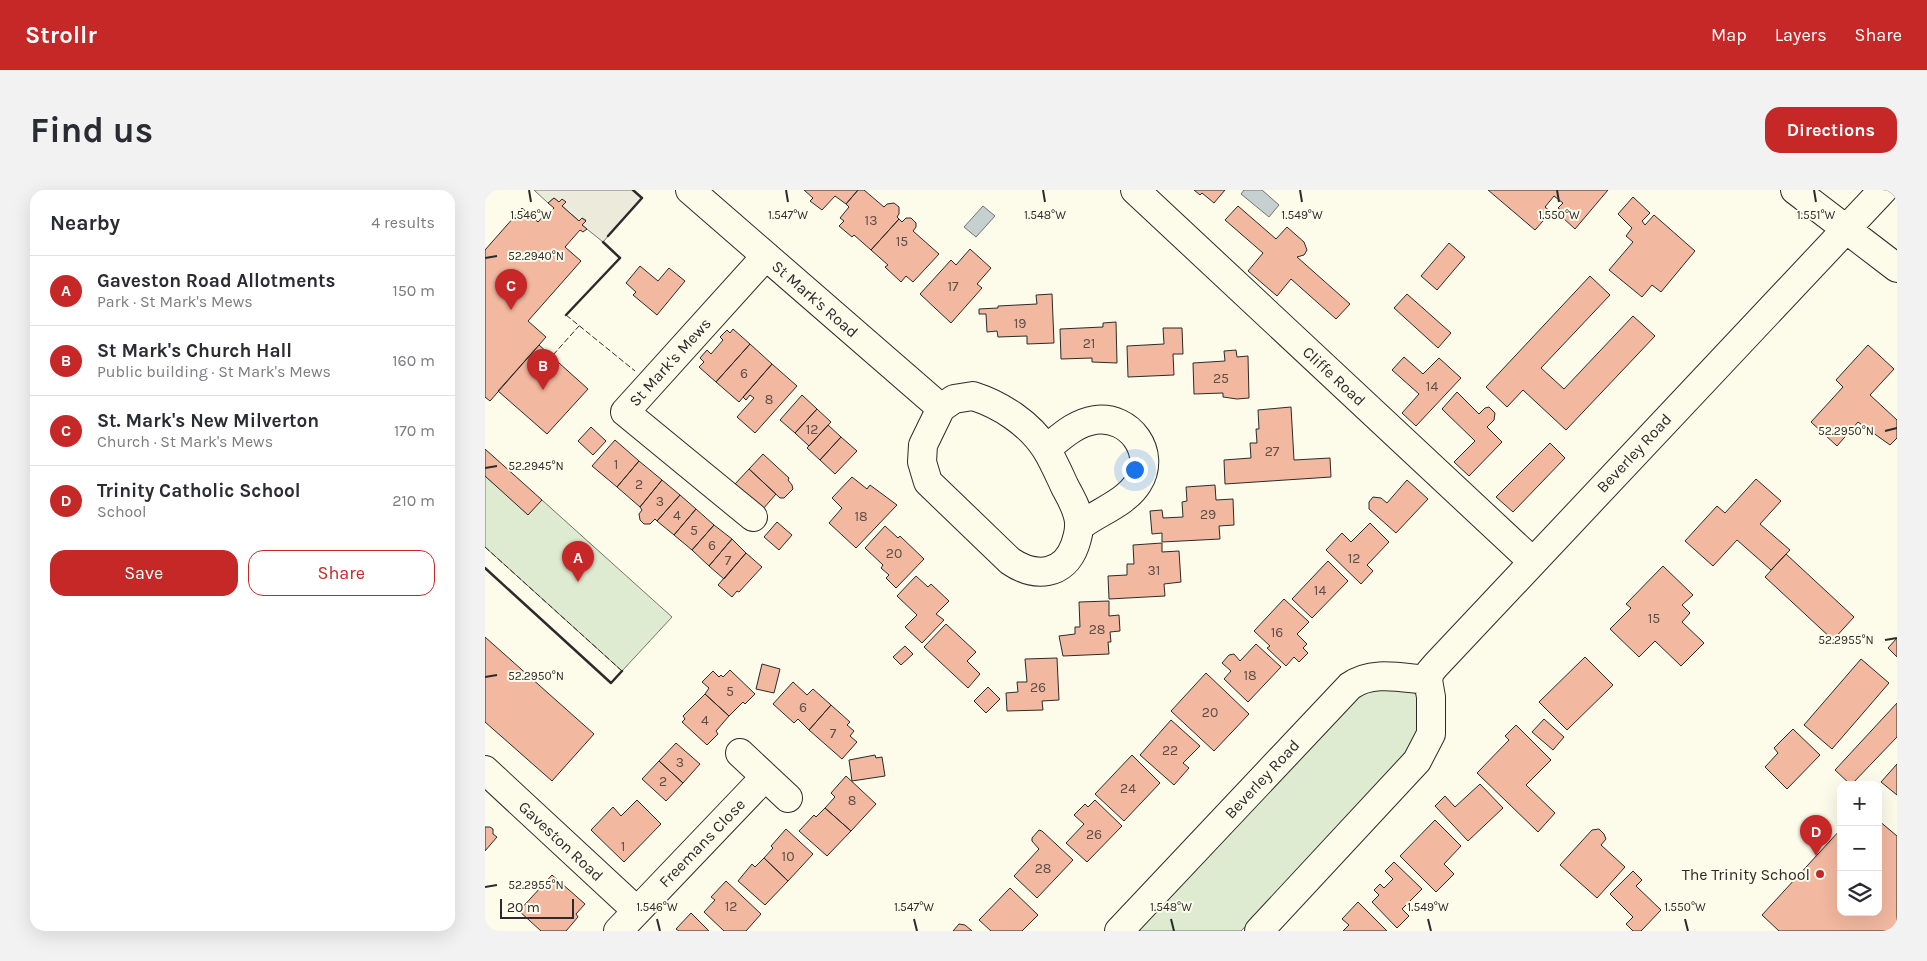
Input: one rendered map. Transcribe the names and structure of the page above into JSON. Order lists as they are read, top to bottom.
{
  "streets": {
    "street": [
      "St Mark's Road",
      "St Mark's Mews",
      "Cliffe Road",
      "Beverley Road",
      "Gaveston Road",
      "Freemans Close"
    ]
  },
  "crossings": [
    ["St Mark's Road", "St Mark's Mews"],
    ["Cliffe Road", "Beverley Road"],
    ["Gaveston Road", "Freemans Close"]
  ],
  "places": ["The Trinity School"],
  "house_numbers": [
    "13",
    "15",
    "17",
    "19",
    "21",
    "6",
    "25",
    "14",
    "8",
    "12",
    "27",
    "1",
    "2",
    "3",
    "29",
    "4",
    "18",
    "5",
    "6",
    "20",
    "12",
    "7",
    "31",
    "14",
    "15",
    "28",
    "16",
    "18",
    "26",
    "5",
    "6",
    "20",
    "4",
    "7",
    "22",
    "3",
    "2",
    "24",
    "8",
    "26",
    "1",
    "10",
    "28",
    "12"
  ],
  "scale_bar": "20 m",
  "page": {
    "header": "Strollr",
    "nav": ["Map", "Layers", "Share"],
    "buttons": [
      "Directions",
      ["Save", "Share"]
    ],
    "title": "Find us",
    "heading": ["Nearby", "4 results"],
    "list": [
      {
        "mark": "A",
        "name": "Gaveston Road Allotments",
        "note": "Park · St Mark's Mews",
        "value": "150 m"
      },
      {
        "mark": "B",
        "name": "St Mark's Church Hall",
        "note": "Public building · St Mark's Mews",
        "value": "160 m"
      },
      {
        "mark": "C",
        "name": "St. Mark's New Milverton",
        "note": "Church · St Mark's Mews",
        "value": "170 m"
      },
      {
        "mark": "D",
        "name": "Trinity Catholic School",
        "note": "School",
        "value": "210 m"
      }
    ],
    "pins": [
      "C",
      "B",
      "A",
      "D"
    ],
    "map_buttons": ["+", "−"],
    "scale": "20 m"
  },
  "coordinates": [
    "1.546°W",
    "1.547°W",
    "1.548°W",
    "1.549°W",
    "1.550°W",
    "1.551°W",
    "52.2940°N",
    "52.2950°N",
    "52.2945°N",
    "52.2955°N"
  ]
}
